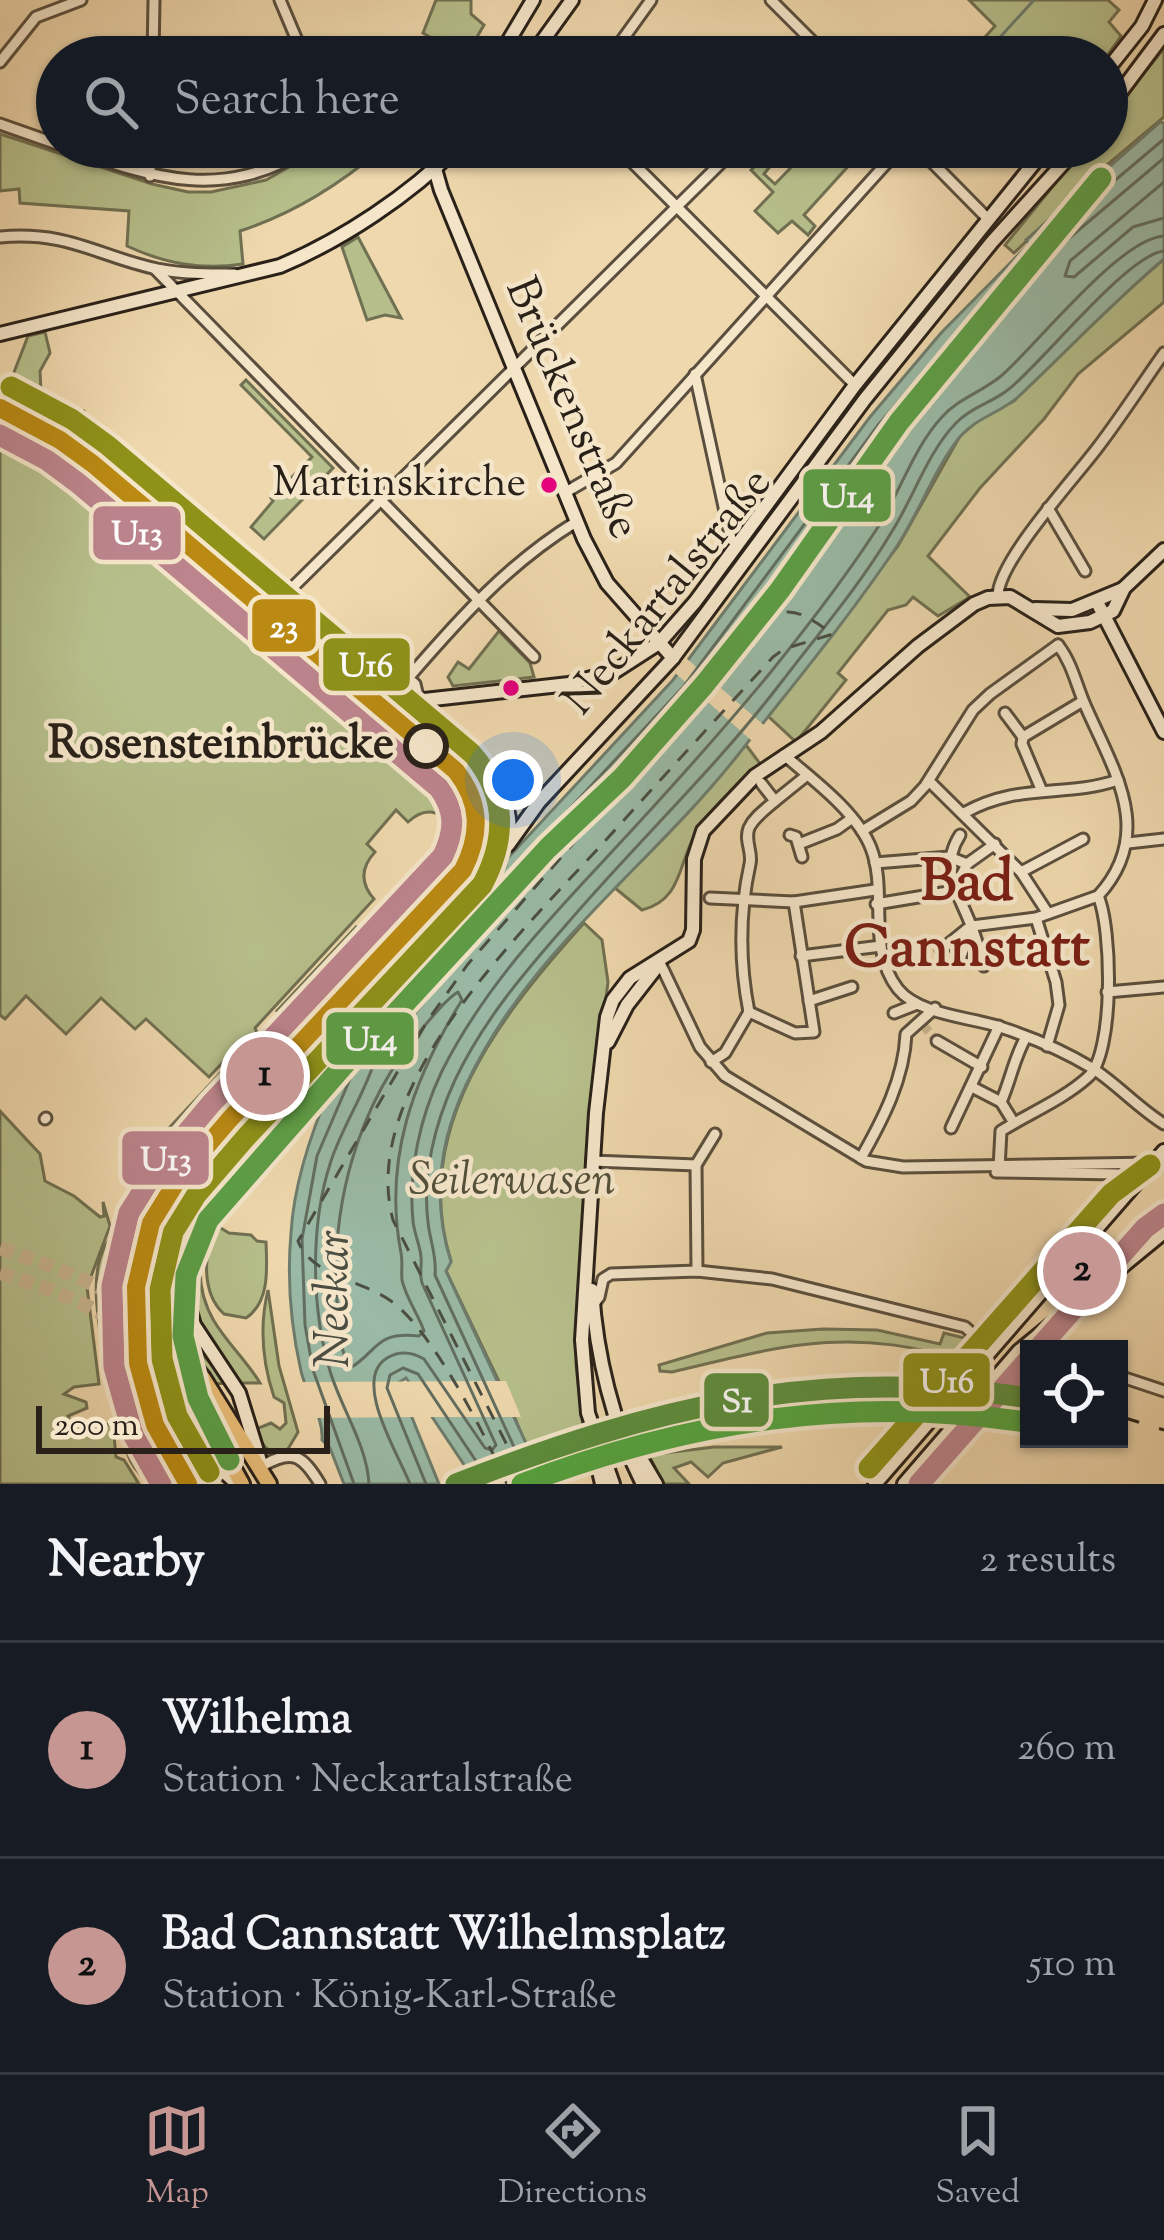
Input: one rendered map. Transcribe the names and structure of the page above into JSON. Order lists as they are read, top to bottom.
{
  "streets": {
    "main road": ["Brückenstraße", "Neckartalstraße"]
  },
  "crossings": [
    ["Brückenstraße", "Neckartalstraße"]
  ],
  "districts": ["Bad Cannstatt"],
  "water": ["Neckar"],
  "parks": ["Seilerwasen"],
  "places": ["Martinskirche", "Rosensteinbrücke"],
  "lines": [
    "transit line U14",
    "transit line U16",
    "transit line 23",
    "transit line U13",
    "transit line S1"
  ],
  "scale_bar": "200 m",
  "page": {
    "search": "Search here",
    "pins": ["1", "2"],
    "scale": "200 m",
    "heading": ["Nearby", "2 results"],
    "list": [
      {
        "mark": "1",
        "name": "Wilhelma",
        "note": "Station · Neckartalstraße",
        "value": "260 m"
      },
      {
        "mark": "2",
        "name": "Bad Cannstatt Wilhelmsplatz",
        "note": "Station · König-Karl-Straße",
        "value": "510 m"
      }
    ],
    "nav": ["Map", "Directions", "Saved"]
  }
}
